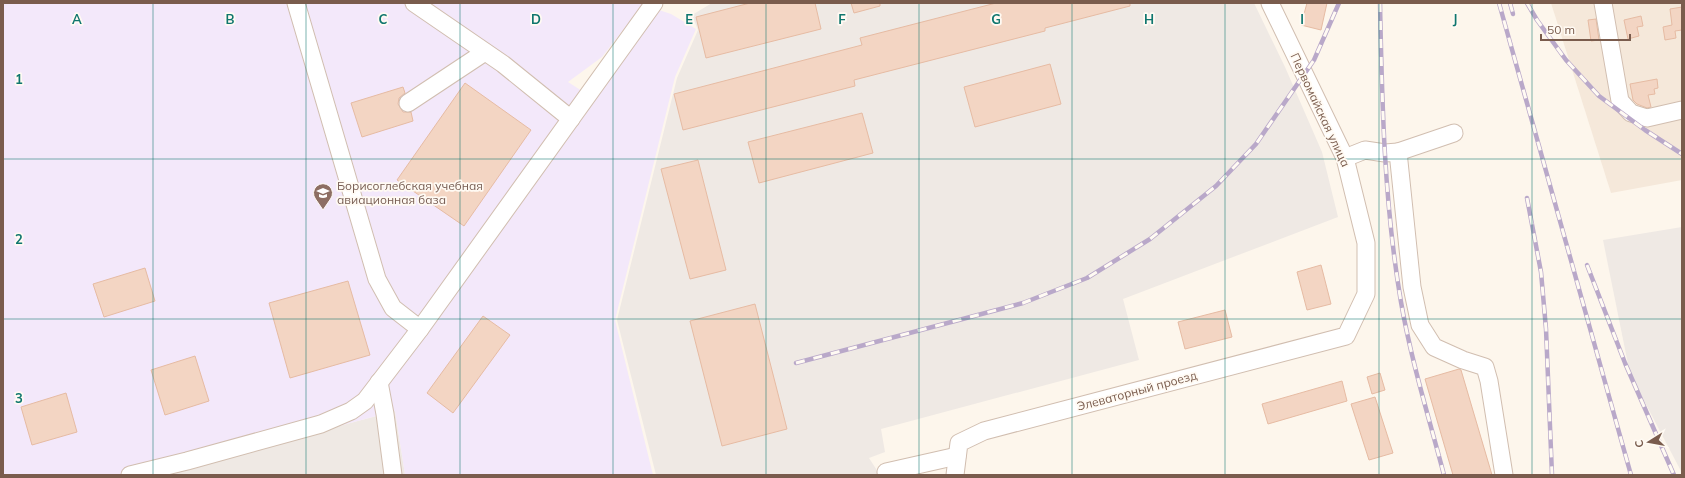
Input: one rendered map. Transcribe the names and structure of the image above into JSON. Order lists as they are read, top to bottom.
{
  "streets": {
    "street": ["Первомайская улица", "Элеваторный проезд"]
  },
  "crossings": [
    ["Первомайская улица", "Элеваторный проезд"]
  ],
  "places": {
    "school or university": ["Борисоглебская учебная авиационная база"]
  },
  "scale_bar": "50 m",
  "north": "left",
  "grid": {
    "columns": [
      "A",
      "B",
      "C",
      "D",
      "E",
      "F",
      "G",
      "H",
      "I",
      "J"
    ],
    "rows": ["1", "2", "3"]
  }
}
